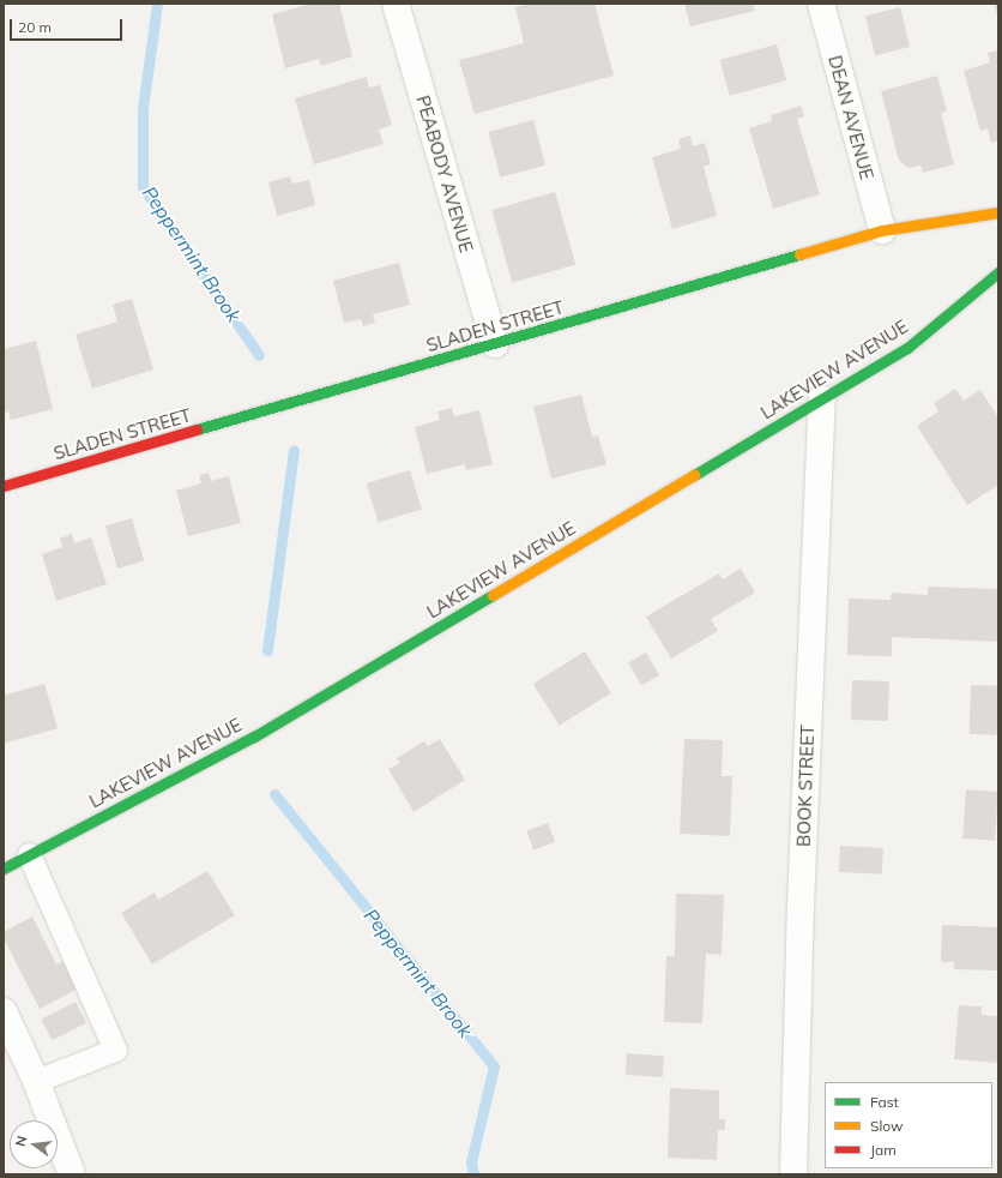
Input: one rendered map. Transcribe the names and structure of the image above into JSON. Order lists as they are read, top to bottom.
{
  "streets": {
    "main road": ["SLADEN STREET", "LAKEVIEW AVENUE"],
    "street": ["DEAN AVENUE", "PEABODY AVENUE", "BOOK STREET"]
  },
  "crossings": [
    ["DEAN AVENUE", "SLADEN STREET"],
    ["PEABODY AVENUE", "SLADEN STREET"],
    ["LAKEVIEW AVENUE", "BOOK STREET"]
  ],
  "water": ["Peppermint Brook"],
  "legend": ["Fast", "Slow", "Jam"],
  "scale_bar": "20 m",
  "north": "left"
}
